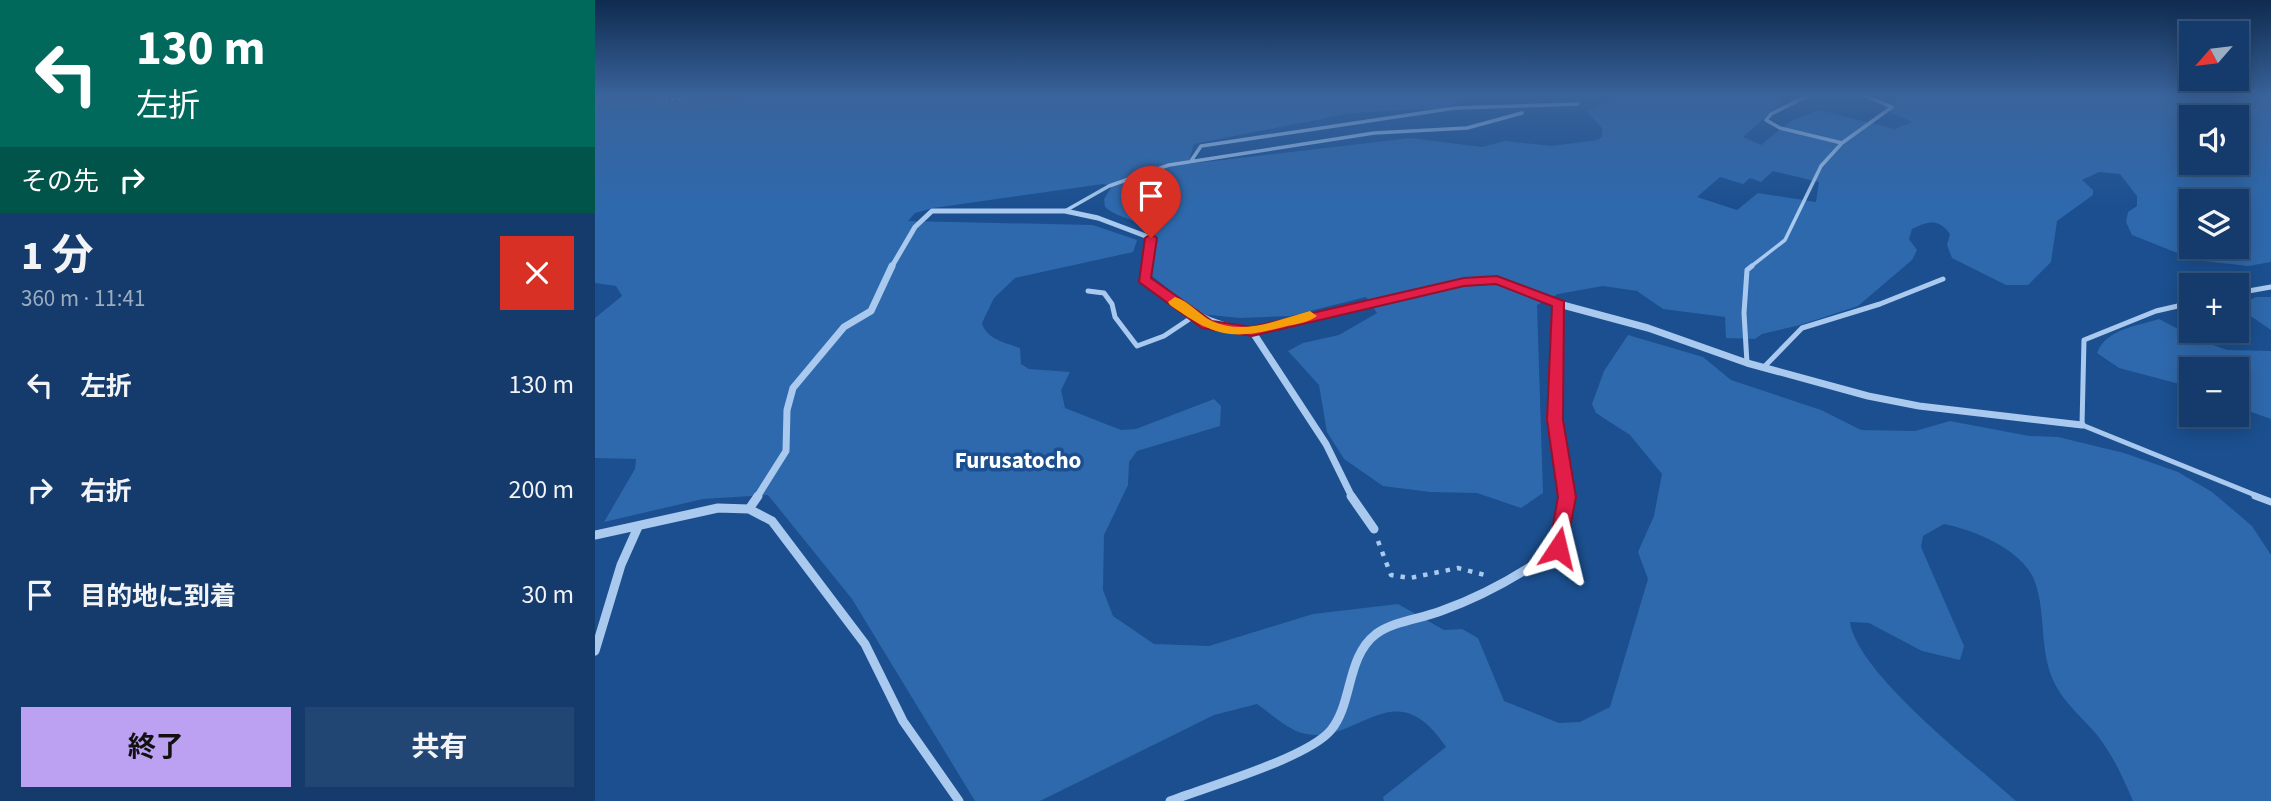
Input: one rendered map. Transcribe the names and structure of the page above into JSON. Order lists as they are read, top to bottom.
{
  "districts": ["Furusatocho"],
  "north": "bottom left",
  "page": {
    "turn": ["130 m", "左折"],
    "map_buttons": ["+", "−"],
    "then": "その先",
    "heading": ["1 分", "360 m · 11:41"],
    "list": [
      {
        "name": "左折",
        "value": "130 m"
      },
      {
        "name": "右折",
        "value": "200 m"
      },
      {
        "name": "目的地に到着",
        "value": "30 m"
      }
    ],
    "buttons": ["終了", "共有"]
  }
}
